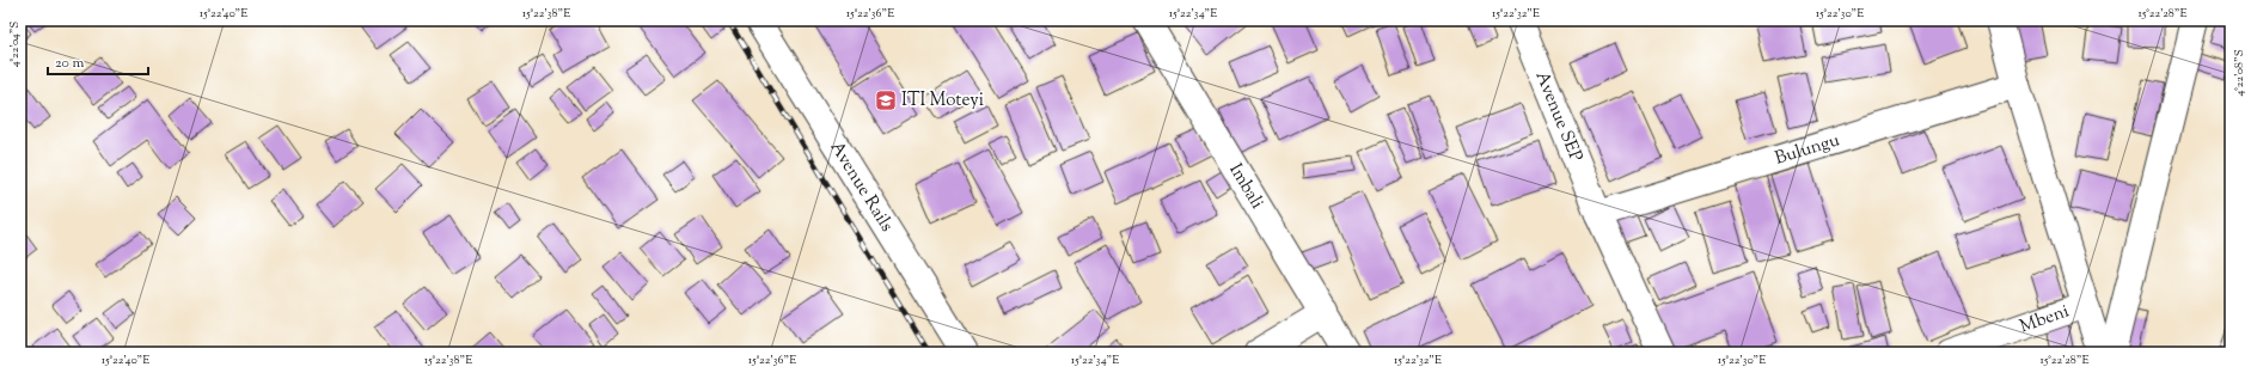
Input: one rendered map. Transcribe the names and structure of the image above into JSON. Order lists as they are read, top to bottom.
{
  "streets": {
    "street": [
      "Avenue SEP",
      "Bulungu",
      "Avenue Rails",
      "Imbali",
      "Mbeni"
    ]
  },
  "crossings": [
    ["Avenue SEP", "Bulungu"]
  ],
  "places": {
    "school or university": ["ITI Moteyi"]
  },
  "scale_bar": "20 m",
  "coordinates": [
    "15°22'40\"E",
    "15°22'38\"E",
    "15°22'36\"E",
    "15°22'34\"E",
    "15°22'32\"E",
    "15°22'30\"E",
    "15°22'28\"E",
    "4°22'04\"S",
    "4°22'08\"S"
  ]
}
